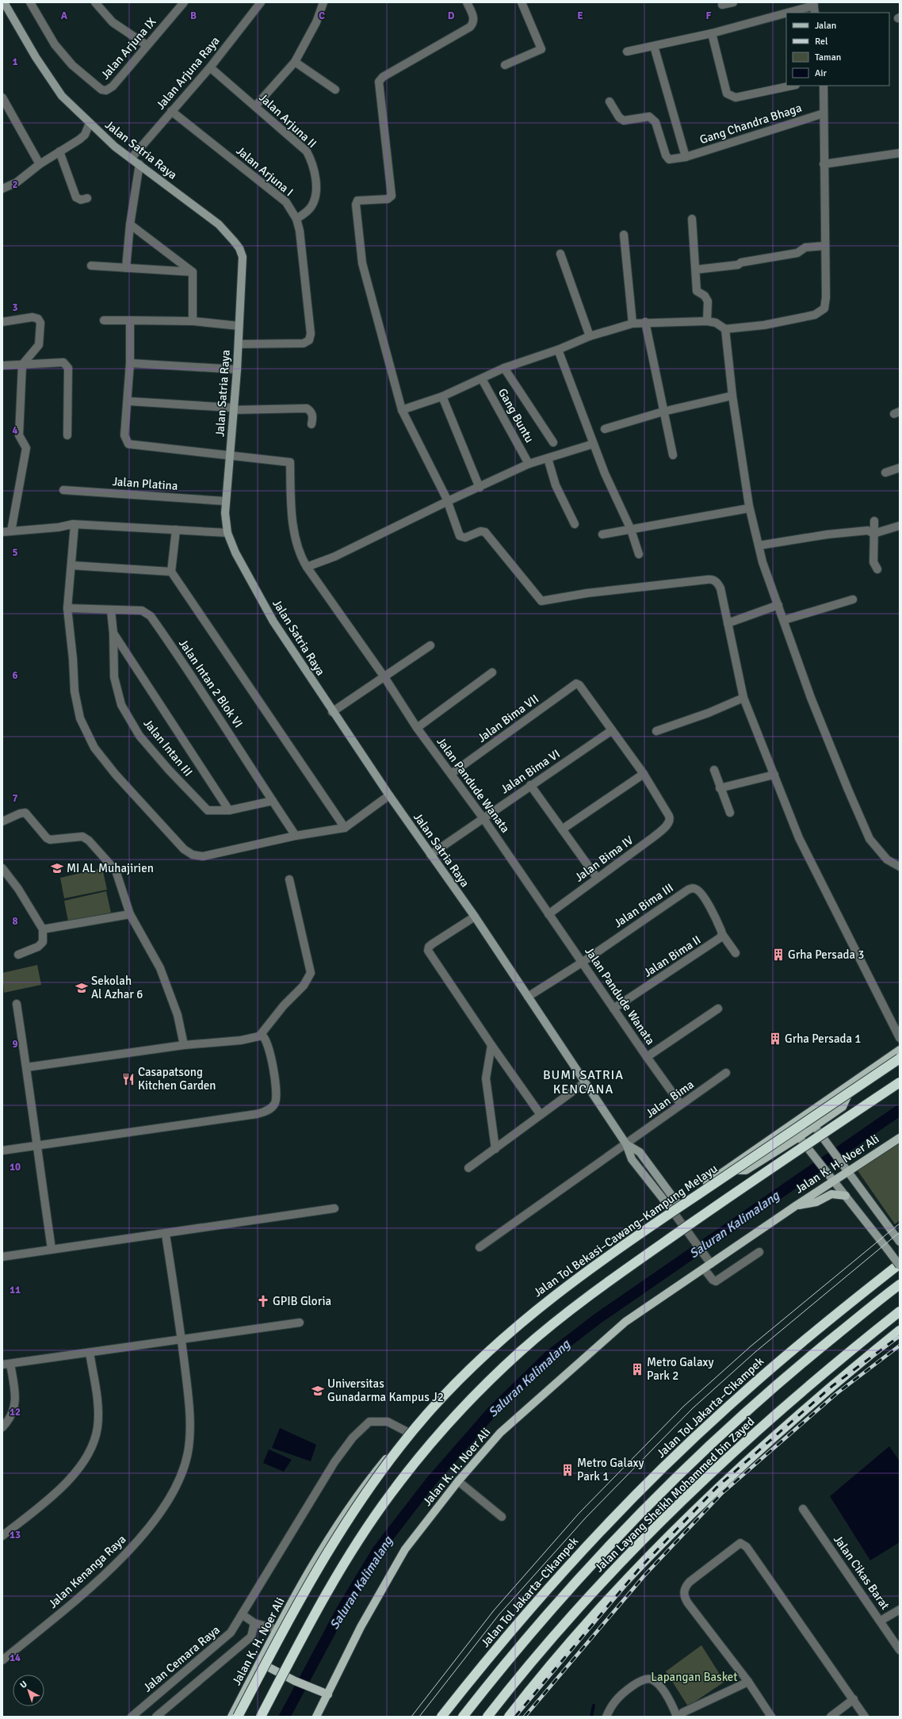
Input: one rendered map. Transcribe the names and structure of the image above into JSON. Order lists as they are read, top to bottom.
{
  "streets": {
    "highway": ["Jalan Tol Bekasi–Cawang–Kampung Melayu", "Jalan Tol Jakarta–Cikampek", "Jalan Layang Sheikh Mohammed bin Zayed"],
    "main road": ["Jalan K. H. Noer Ali"],
    "street": [
      "Jalan Arjuna IX",
      "Jalan Arjuna Raya",
      "Jalan Arjuna II",
      "Gang Chandra Bhaga",
      "Jalan Satria Raya",
      "Jalan Arjuna I",
      "Gang Buntu",
      "Jalan Platina",
      "Jalan Intan 2 Blok VI",
      "Jalan Bima VII",
      "Jalan Intan III",
      "Jalan Bima VI",
      "Jalan Pandude Wanata",
      "Jalan Bima IV",
      "Jalan Bima III",
      "Jalan Bima II",
      "Jalan Bima",
      "Jalan Kenanga Raya",
      "Jalan Cikas Barat",
      "Jalan Cemara Raya"
    ]
  },
  "crossings": [
    ["Jalan Arjuna Raya", "Jalan Arjuna II"],
    ["Jalan Arjuna Raya", "Jalan Satria Raya"],
    ["Jalan Arjuna Raya", "Jalan Arjuna I"],
    ["Jalan Arjuna II", "Jalan Arjuna I"],
    ["Jalan Satria Raya", "Jalan Arjuna I"],
    ["Jalan Satria Raya", "Jalan Platina"],
    ["Jalan Satria Raya", "Jalan Bima VI"],
    ["Jalan Satria Raya", "Jalan Pandude Wanata"],
    ["Jalan Satria Raya", "Jalan Bima III"],
    ["Jalan Satria Raya", "Jalan Bima"],
    ["Jalan Satria Raya", "Jalan K. H. Noer Ali"],
    ["Jalan Intan 2 Blok VI", "Jalan Intan III"],
    ["Jalan Bima VII", "Jalan Bima VI"],
    ["Jalan Bima VII", "Jalan Pandude Wanata"],
    ["Jalan Bima VI", "Jalan Pandude Wanata"],
    ["Jalan Pandude Wanata", "Jalan Bima IV"],
    ["Jalan Pandude Wanata", "Jalan Bima III"],
    ["Jalan Pandude Wanata", "Jalan Bima II"],
    ["Jalan Pandude Wanata", "Jalan Bima"],
    ["Jalan Bima III", "Jalan Bima II"],
    ["Jalan K. H. Noer Ali", "Jalan Cemara Raya"]
  ],
  "districts": ["BUMI SATRIA KENCANA"],
  "water": ["Saluran Kalimalang"],
  "parks": ["Lapangan Basket"],
  "places": {
    "school or university": ["MI AL Muhajirien", "Sekolah Al Azhar 6", "Universitas Gunadarma Kampus J2"],
    "building": [
      "Grha Persada 3",
      "Grha Persada 1",
      "Metro Galaxy Park 2",
      "Metro Galaxy Park 1"
    ],
    "restaurant": ["Casapatsong Kitchen Garden"],
    "church": ["GPIB Gloria"]
  },
  "legend": [
    "Jalan",
    "Rel",
    "Taman",
    "Air"
  ],
  "north": "top left",
  "grid": {
    "columns": [
      "A",
      "B",
      "C",
      "D",
      "E",
      "F"
    ],
    "rows": [
      "1",
      "2",
      "3",
      "4",
      "5",
      "6",
      "7",
      "8",
      "9",
      "10",
      "11",
      "12",
      "13",
      "14"
    ]
  }
}
